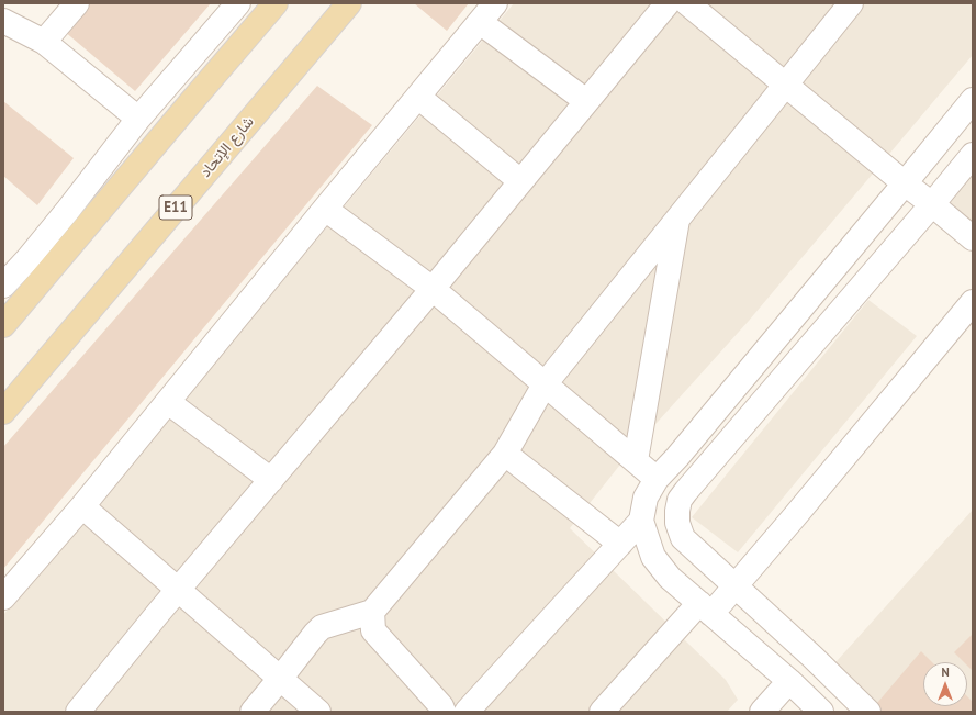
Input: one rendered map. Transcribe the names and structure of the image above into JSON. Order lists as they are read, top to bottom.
{
  "streets": {
    "main road": ["شارع الإتحاد", "E11"]
  },
  "north": "top"
}
